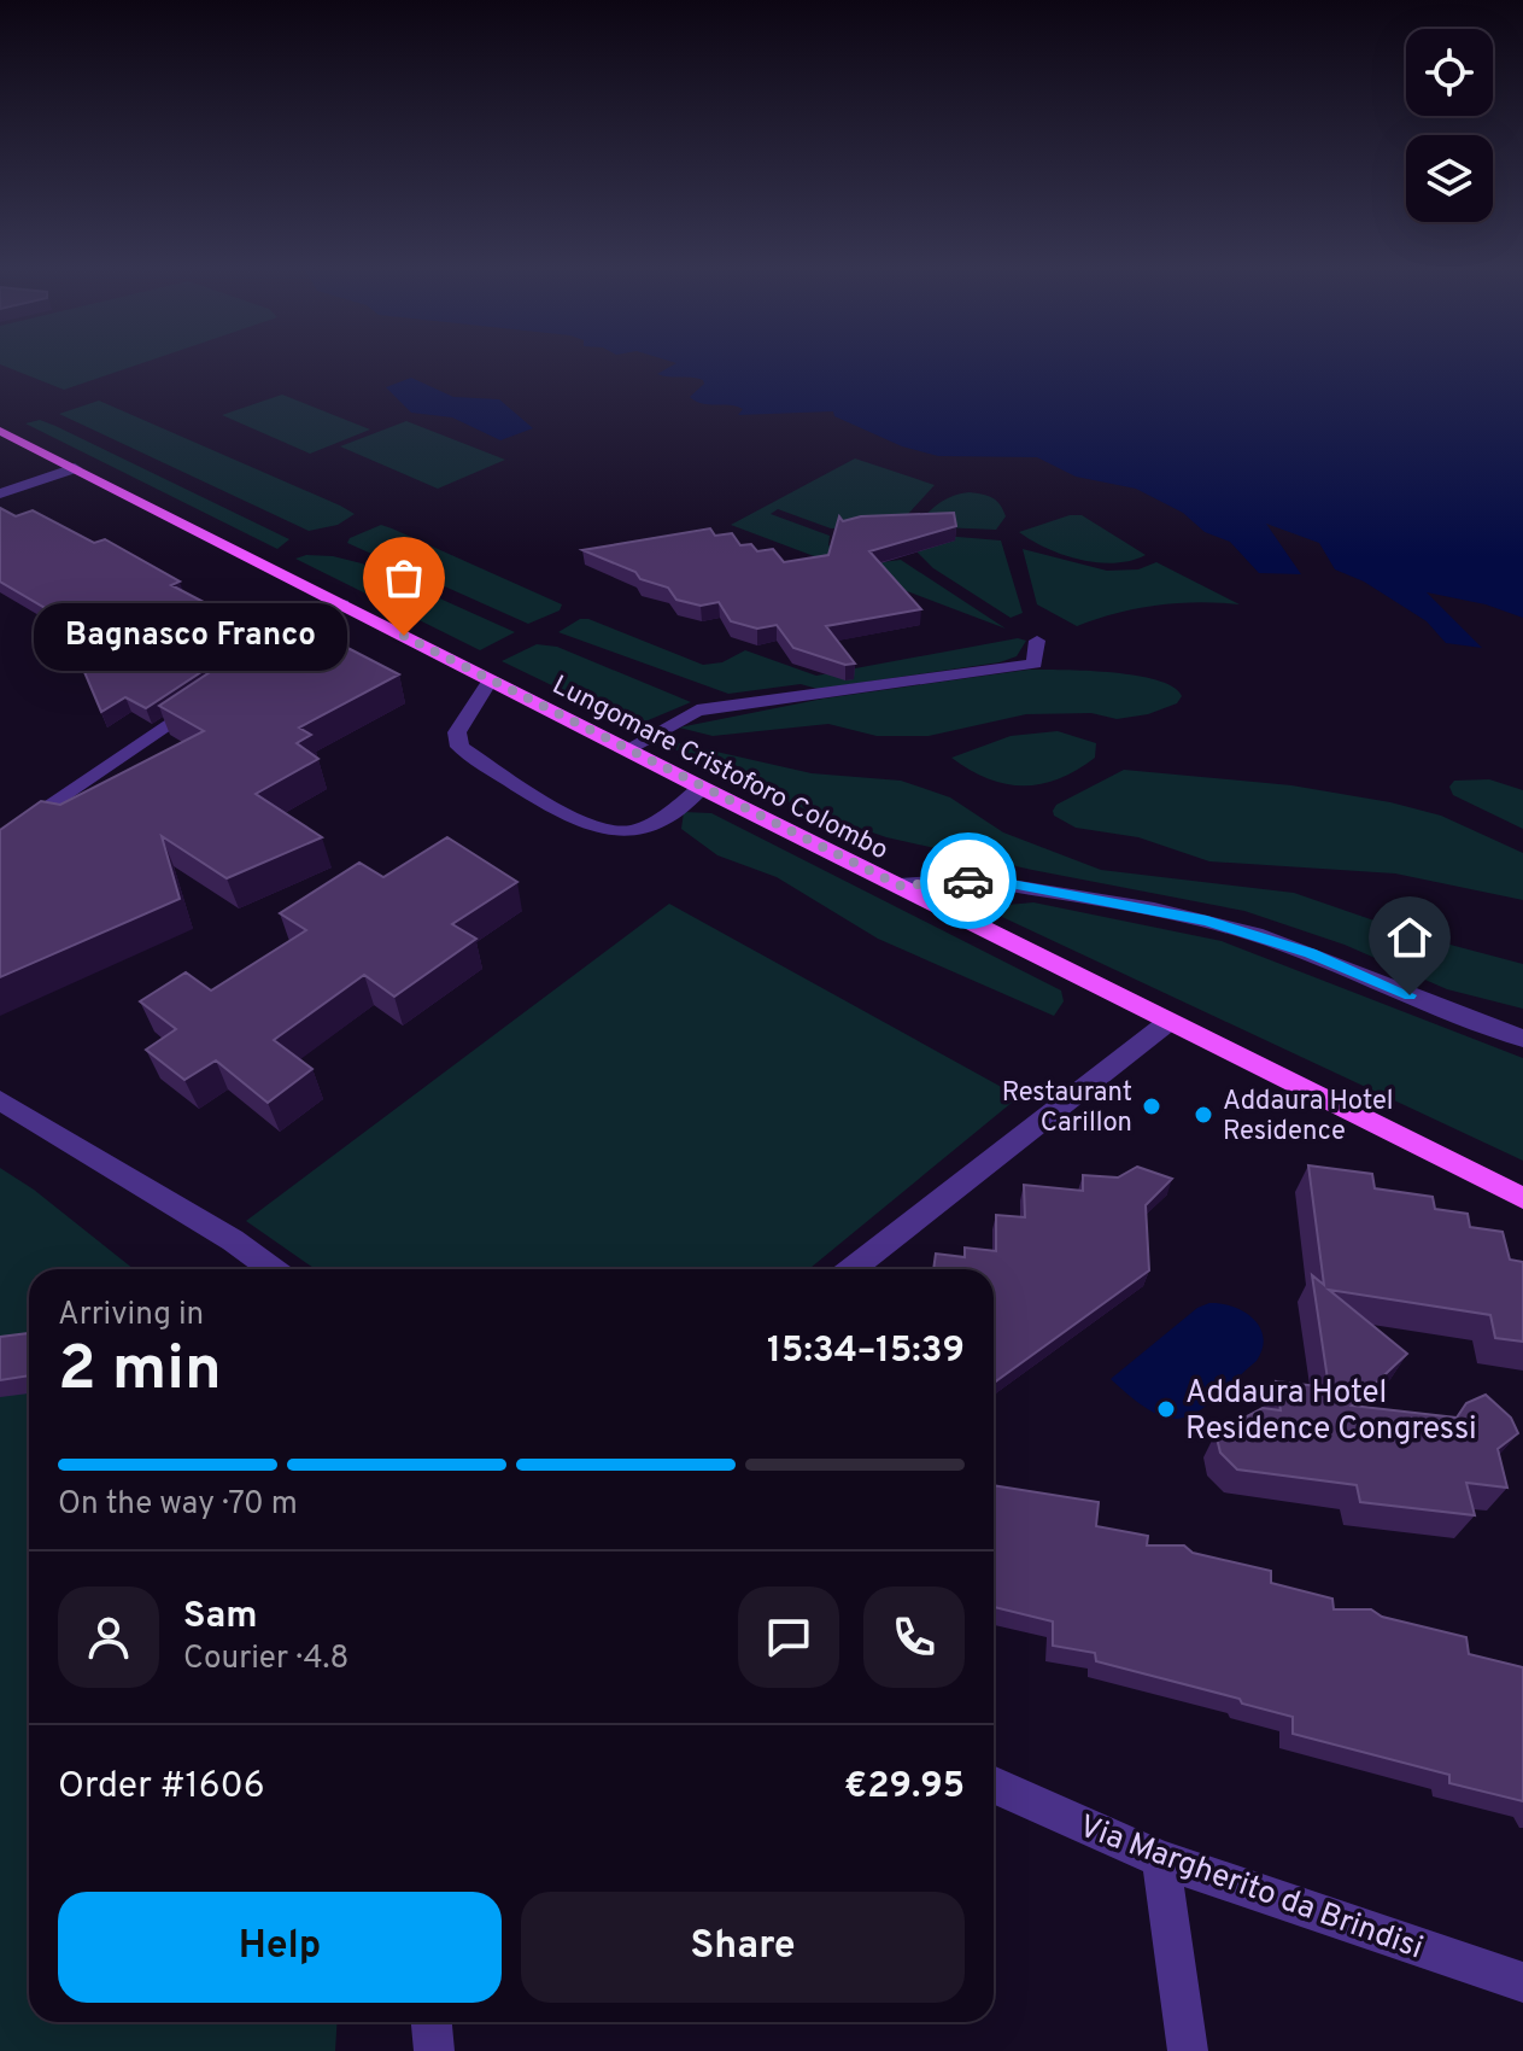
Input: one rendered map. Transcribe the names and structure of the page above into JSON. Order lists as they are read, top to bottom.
{
  "streets": {
    "main road": ["Lungomare Cristoforo Colombo"],
    "street": ["Via Margherito da Brindisi"]
  },
  "places": [
    "Bagnasco Franco",
    "Restaurant Carillon",
    "Addaura Hotel Residence",
    "Addaura Hotel Residence Congressi"
  ],
  "page": {
    "bubble": "Bagnasco Franco",
    "heading": ["2 min", "Arriving in", "15:34–15:39"],
    "panel": [
      "Sam",
      "Courier · 4.8",
      "Order #1606",
      "€29.95"
    ],
    "bar": "On the way · 70 m",
    "buttons": ["Help", "Share"]
  }
}
